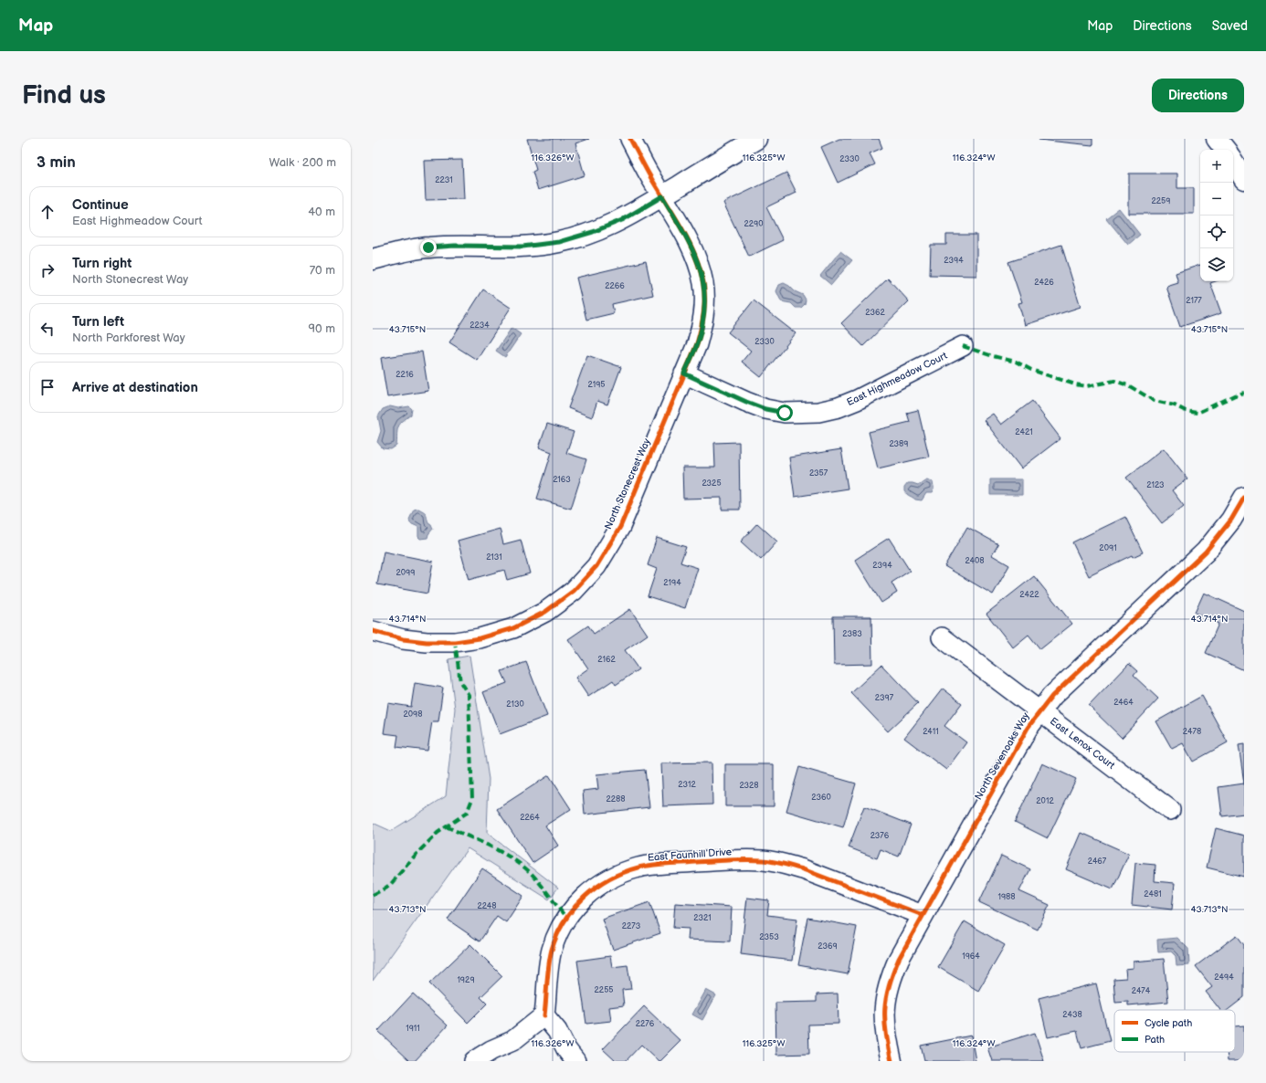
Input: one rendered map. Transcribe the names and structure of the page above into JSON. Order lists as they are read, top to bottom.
{
  "streets": {
    "street": [
      "East Highmeadow Court",
      "North Stonecrest Way",
      "East Lenox Court",
      "North Sevenoaks Way",
      "East Faunhill Drive"
    ]
  },
  "crossings": [
    ["East Highmeadow Court", "North Stonecrest Way"],
    ["East Lenox Court", "North Sevenoaks Way"],
    ["North Sevenoaks Way", "East Faunhill Drive"]
  ],
  "house_numbers": [
    "2330",
    "2231",
    "2259",
    "2290",
    "2394",
    "2426",
    "2266",
    "2177",
    "2362",
    "2234",
    "2330",
    "2216",
    "2195",
    "2421",
    "2389",
    "2357",
    "2163",
    "2325",
    "2123",
    "2091",
    "2131",
    "2408",
    "2394",
    "2099",
    "2194",
    "2422",
    "2383",
    "2162",
    "2397",
    "2464",
    "2130",
    "2098",
    "2411",
    "2478",
    "2312",
    "2328",
    "2360",
    "2288",
    "2012",
    "2264",
    "2376",
    "2467",
    "2481",
    "1988",
    "2248",
    "2321",
    "2273",
    "2353",
    "2369",
    "1964",
    "2494",
    "1929",
    "2255",
    "2474",
    "2438",
    "2276",
    "1911"
  ],
  "legend": ["Cycle path", "Path"],
  "page": {
    "header": "Map",
    "nav": ["Map", "Directions", "Saved"],
    "buttons": "Directions",
    "title": "Find us",
    "heading": ["3 min", "Walk · 200 m"],
    "map_buttons": ["+", "−"],
    "list": [
      ["Continue", "East Highmeadow Court", "40 m"],
      ["Turn right", "North Stonecrest Way", "70 m"],
      ["Turn left", "North Parkforest Way", "90 m"],
      "Arrive at destination"
    ]
  },
  "coordinates": [
    "116.326°W",
    "116.325°W",
    "116.324°W",
    "43.715°N",
    "43.714°N",
    "43.713°N"
  ]
}
